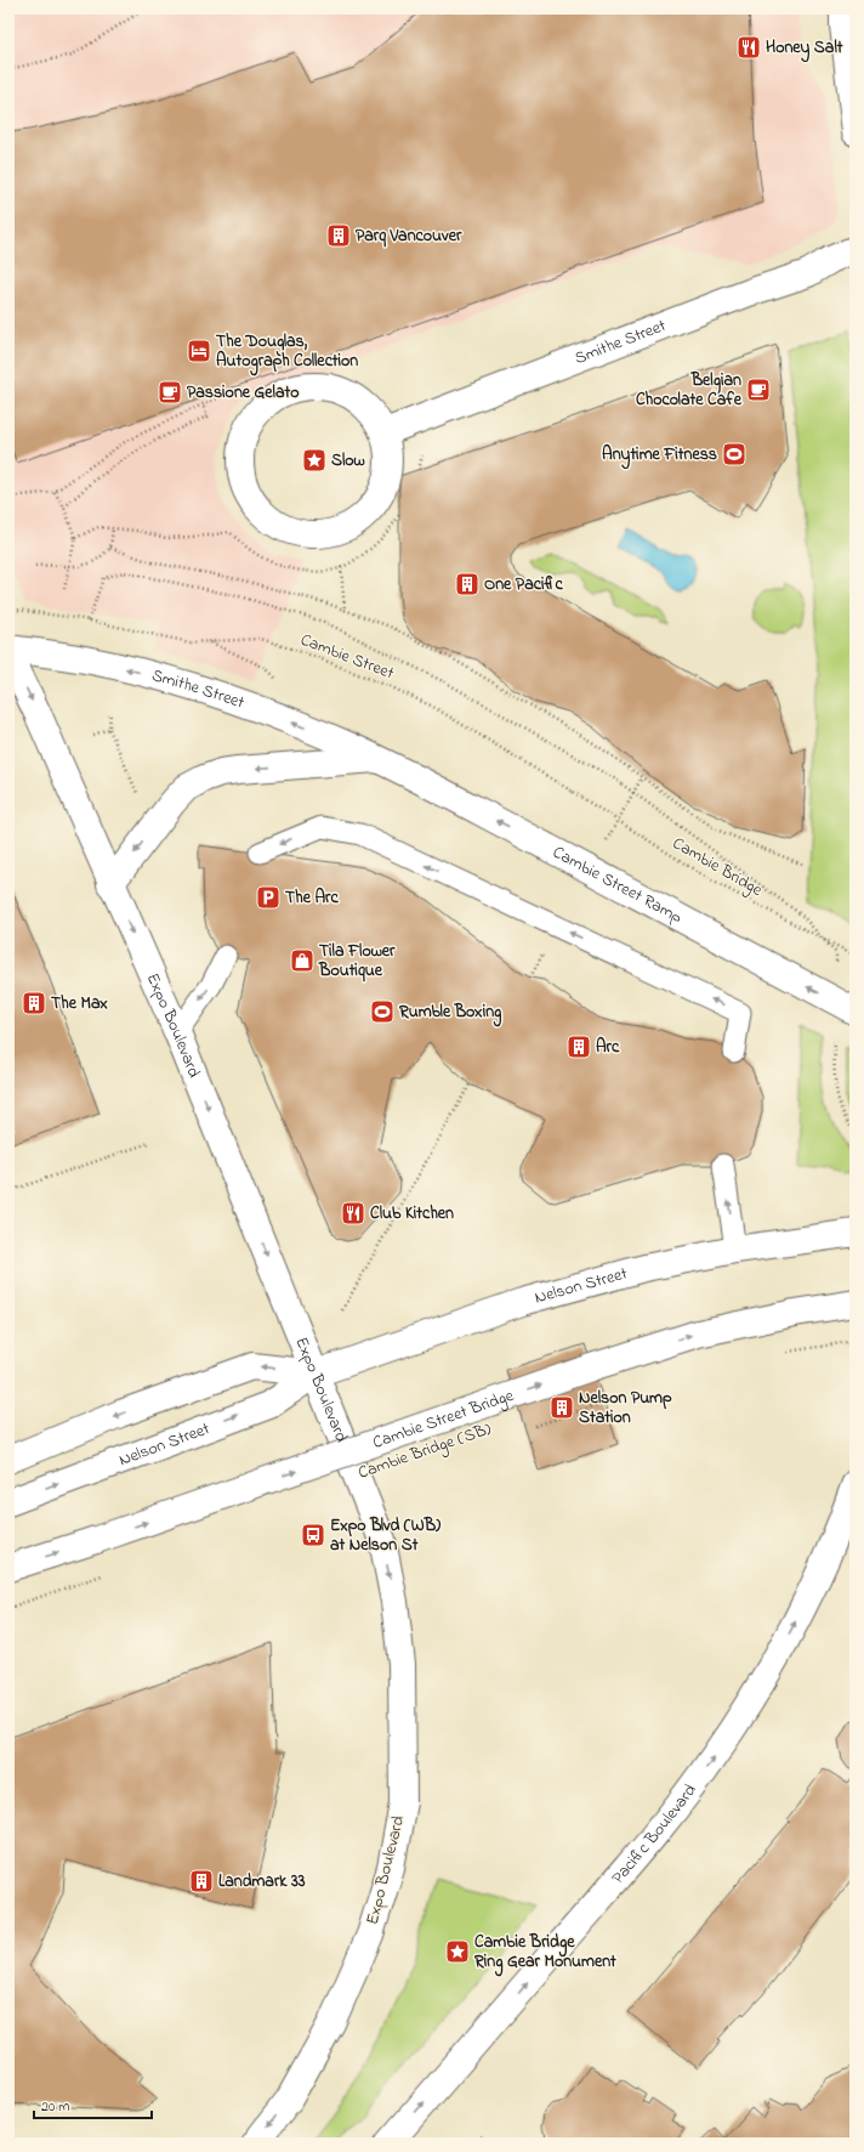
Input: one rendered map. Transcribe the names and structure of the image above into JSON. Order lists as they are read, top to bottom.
{
  "streets": {
    "main road": [
      "Smithe Street",
      "Cambie Street Ramp",
      "Expo Boulevard",
      "Nelson Street",
      "Cambie Street Bridge",
      "Pacific Boulevard"
    ],
    "path": ["Cambie Street", "Cambie Bridge"]
  },
  "crossings": [
    ["Smithe Street", "Cambie Street Ramp"],
    ["Cambie Street", "Cambie Bridge"],
    ["Expo Boulevard", "Nelson Street"]
  ],
  "one_way": [
    "Smithe Street",
    "Cambie Street Ramp",
    "Expo Boulevard",
    "Cambie Street Bridge",
    "Pacific Boulevard"
  ],
  "places": {
    "restaurant": ["Honey Salt", "Club Kitchen"],
    "building": [
      "Parq Vancouver",
      "One Pacific",
      "The Max",
      "Arc",
      "Nelson Pump Station",
      "Landmark 33"
    ],
    "hotel": ["The Douglas, Autograph Collection"],
    "cafe": ["Belgian Chocolate Cafe", "Passione Gelato"],
    "sports": ["Anytime Fitness", "Rumble Boxing"],
    "place": ["Slow", "Cambie Bridge Ring Gear Monument"],
    "parking": ["The Arc"],
    "shop": ["Tila Flower Boutique"],
    "bus stop": ["Expo Blvd (WB) at Nelson St"]
  },
  "scale_bar": "20 m"
}
